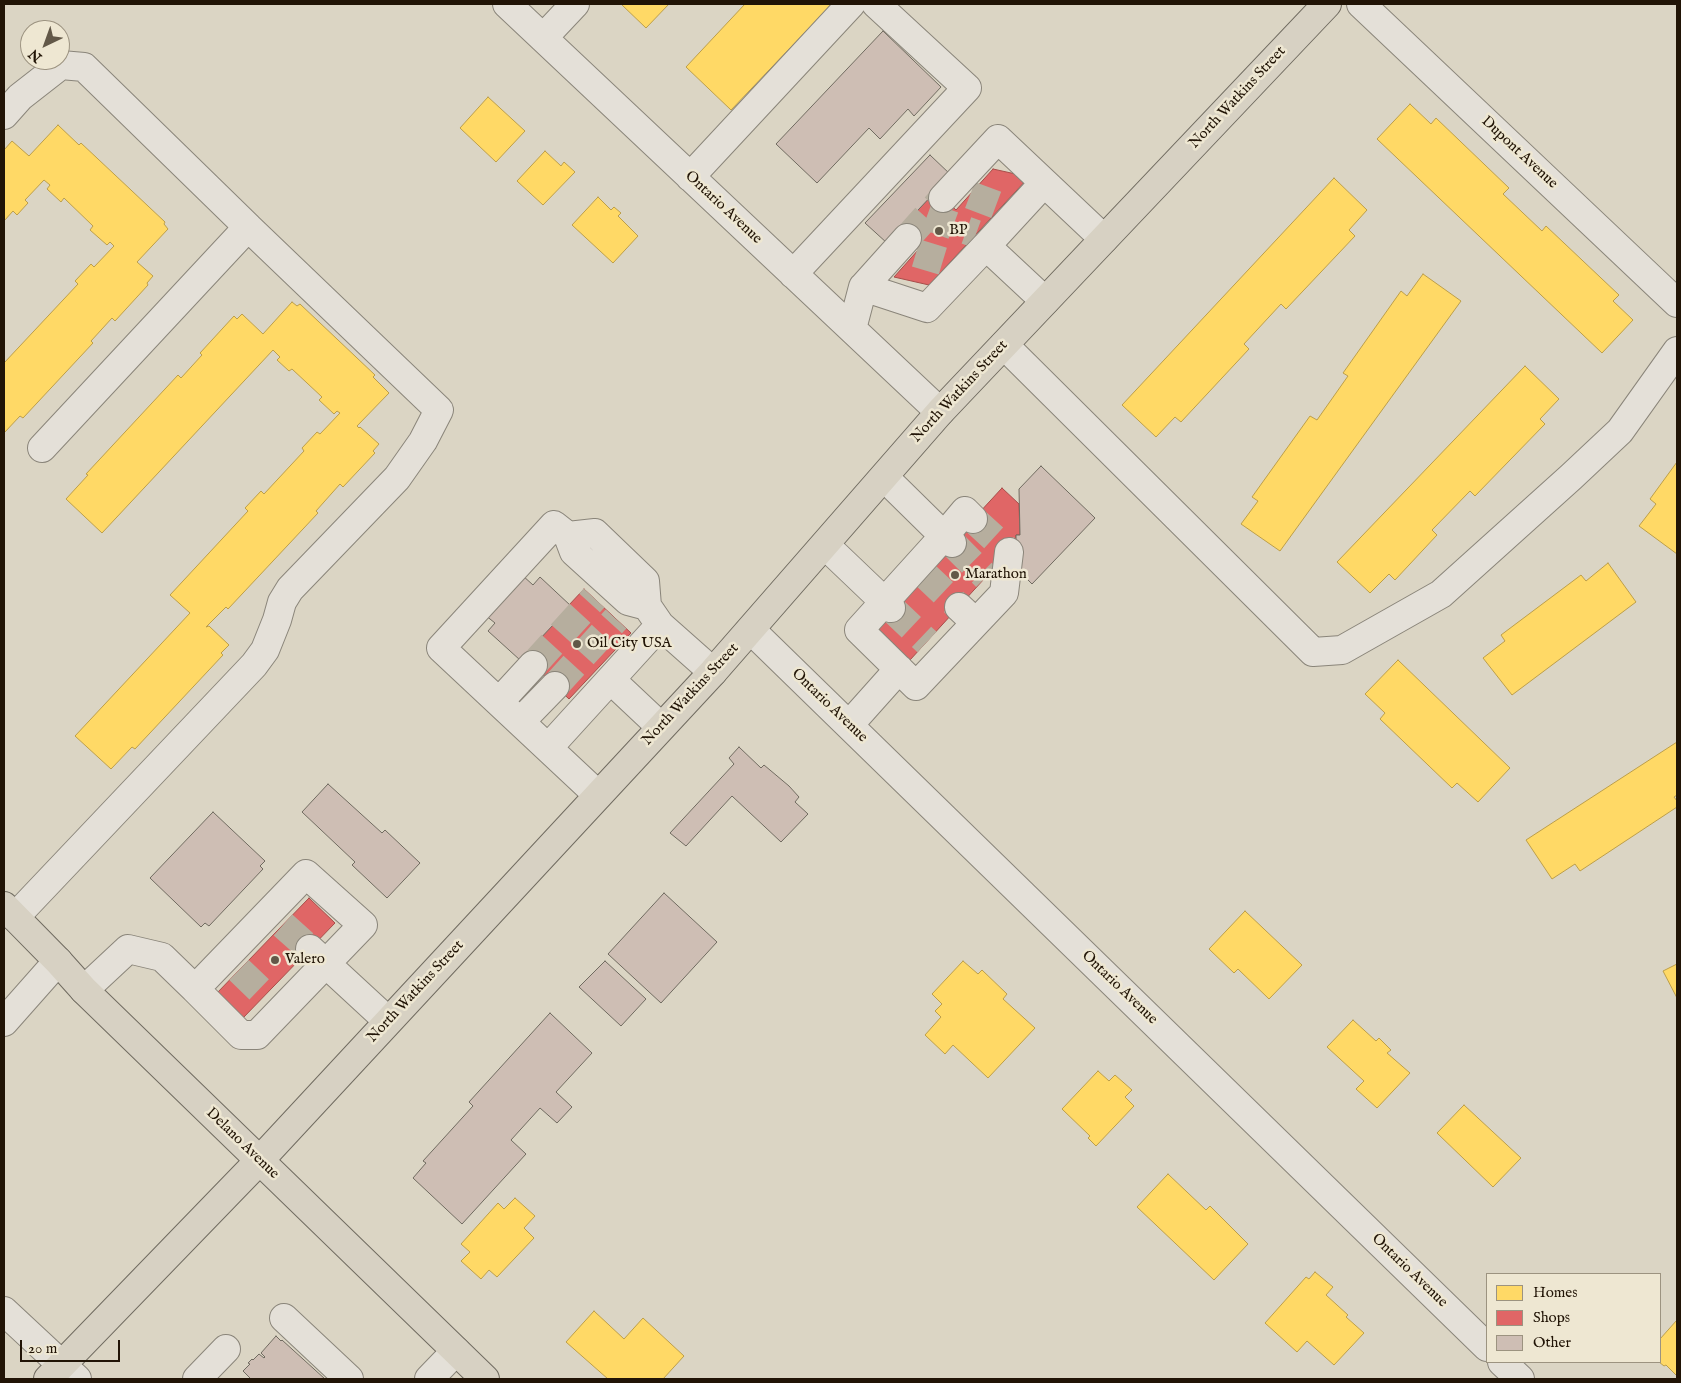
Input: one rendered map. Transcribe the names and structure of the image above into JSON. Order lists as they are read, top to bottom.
{
  "streets": {
    "main road": ["North Watkins Street", "Delano Avenue"],
    "street": ["Dupont Avenue", "Ontario Avenue"]
  },
  "crossings": [
    ["North Watkins Street", "Ontario Avenue"],
    ["North Watkins Street", "Delano Avenue"]
  ],
  "places": [
    "BP",
    "Marathon",
    "Oil City USA",
    "Valero"
  ],
  "legend": ["Homes", "Shops", "Other"],
  "scale_bar": "20 m",
  "north": "bottom left"
}
